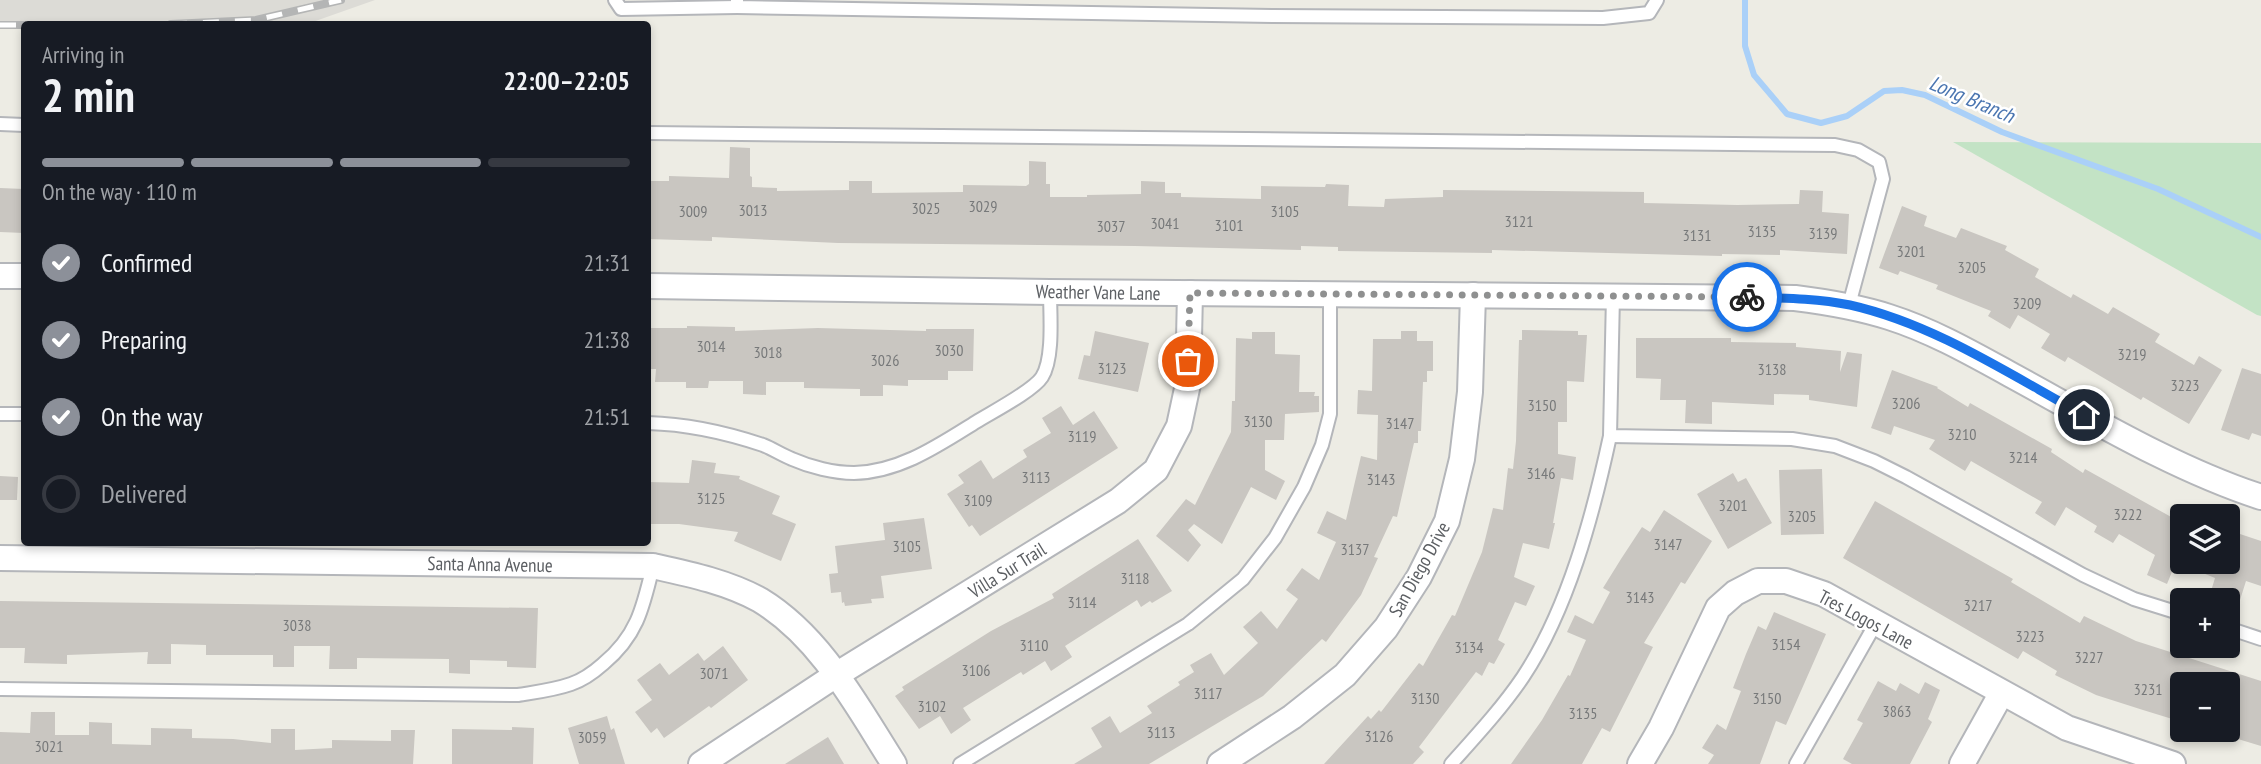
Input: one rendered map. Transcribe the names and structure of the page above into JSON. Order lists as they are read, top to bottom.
{
  "streets": {
    "street": [
      "Weather Vane Lane",
      "Santa Anna Avenue",
      "San Diego Drive",
      "Villa Sur Trail",
      "Tres Logos Lane"
    ]
  },
  "crossings": [
    ["Weather Vane Lane", "San Diego Drive"],
    ["Weather Vane Lane", "Villa Sur Trail"],
    ["Santa Anna Avenue", "Villa Sur Trail"]
  ],
  "water": ["Long Branch"],
  "house_numbers": [
    "3029",
    "3025",
    "3013",
    "3009",
    "3105",
    "3121",
    "3041",
    "3101",
    "3037",
    "3135",
    "3139",
    "3131",
    "3201",
    "3205",
    "3209",
    "3014",
    "3030",
    "3018",
    "3219",
    "3026",
    "3123",
    "3138",
    "3223",
    "3206",
    "3150",
    "3130",
    "3147",
    "3210",
    "3119",
    "3214",
    "3146",
    "3113",
    "3143",
    "3125",
    "3109",
    "3201",
    "3222",
    "3205",
    "3147",
    "3105",
    "3137",
    "3118",
    "3143",
    "3114",
    "3217",
    "3038",
    "3223",
    "3154",
    "3110",
    "3134",
    "3227",
    "3106",
    "3071",
    "3231",
    "3117",
    "3130",
    "3150",
    "3102",
    "3863",
    "3135",
    "3113",
    "3126",
    "3059",
    "3021"
  ],
  "page": {
    "heading": ["2 min", "Arriving in", "22:00–22:05"],
    "bar": "On the way · 110 m",
    "list": [
      ["Confirmed", "21:31"],
      ["Preparing", "21:38"],
      ["On the way", "21:51"],
      "Delivered"
    ],
    "map_buttons": ["+", "−"]
  }
}
